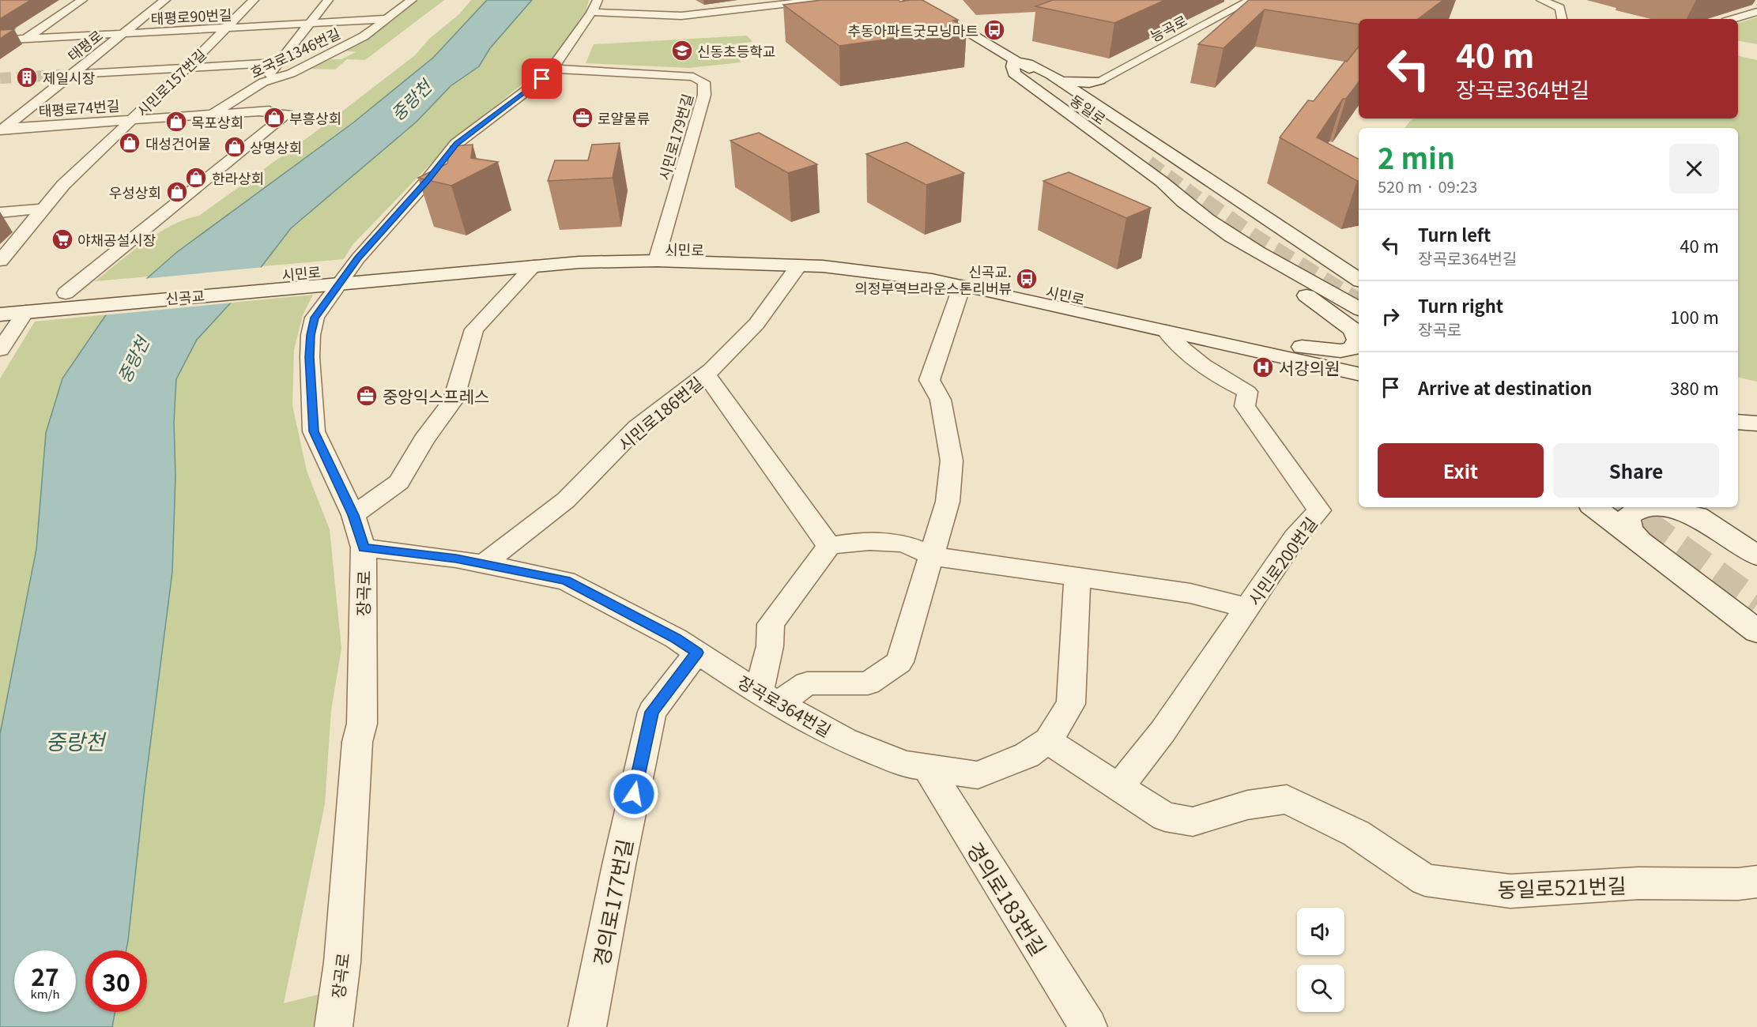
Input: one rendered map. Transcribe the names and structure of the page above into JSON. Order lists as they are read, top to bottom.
{
  "streets": {
    "street": [
      "태평로90번길",
      "능곡로",
      "태평로",
      "호국로1346번길",
      "시민로157번길",
      "태평로74번길",
      "동일로",
      "시민로179번길",
      "시민로",
      "신곡교",
      "시민로186번길",
      "시민로200번길",
      "장곡로",
      "장곡로364번길",
      "동일로521번길",
      "경의로183번길",
      "경의로177번길"
    ]
  },
  "crossings": [
    ["태평로90번길", "태평로"],
    ["태평로90번길", "호국로1346번길"],
    ["태평로90번길", "시민로157번길"],
    ["태평로", "태평로74번길"],
    ["호국로1346번길", "태평로74번길"],
    ["시민로157번길", "태평로74번길"],
    ["태평로74번길", "시민로"],
    ["시민로179번길", "시민로"],
    ["시민로179번길", "장곡로"],
    ["시민로", "신곡교"],
    ["시민로", "시민로186번길"],
    ["시민로", "시민로200번길"],
    ["시민로", "장곡로"],
    ["신곡교", "장곡로"],
    ["시민로186번길", "장곡로364번길"],
    ["시민로200번길", "동일로521번길"],
    ["장곡로", "장곡로364번길"],
    ["장곡로364번길", "경의로183번길"],
    ["장곡로364번길", "경의로177번길"]
  ],
  "water": ["중랑천"],
  "places": {
    "bus stop": ["추동아파트굿모닝마트", "신곡교. 의정부역브라운스톤리버뷰"],
    "school or university": ["신동초등학교"],
    "building": ["제일시장"],
    "shop": [
      "부흥상회",
      "목포상회",
      "대성건어물",
      "상명상회",
      "한라상회",
      "우성상회"
    ],
    "office": ["로얄물류", "중앙익스프레스"],
    "supermarket": ["야채공설시장"],
    "hospital": ["서강의원"]
  },
  "page": {
    "turn": ["40 m", "장곡로364번길"],
    "heading": ["2 min", "520 m · 09:23"],
    "list": [
      {
        "name": "Turn left",
        "note": "장곡로364번길",
        "value": "40 m"
      },
      {
        "name": "Turn right",
        "note": "장곡로",
        "value": "100 m"
      },
      {
        "name": "Arrive at destination",
        "value": "380 m"
      }
    ],
    "buttons": ["Exit", "Share"],
    "speed": "27 km/h",
    "limit": "30"
  }
}
